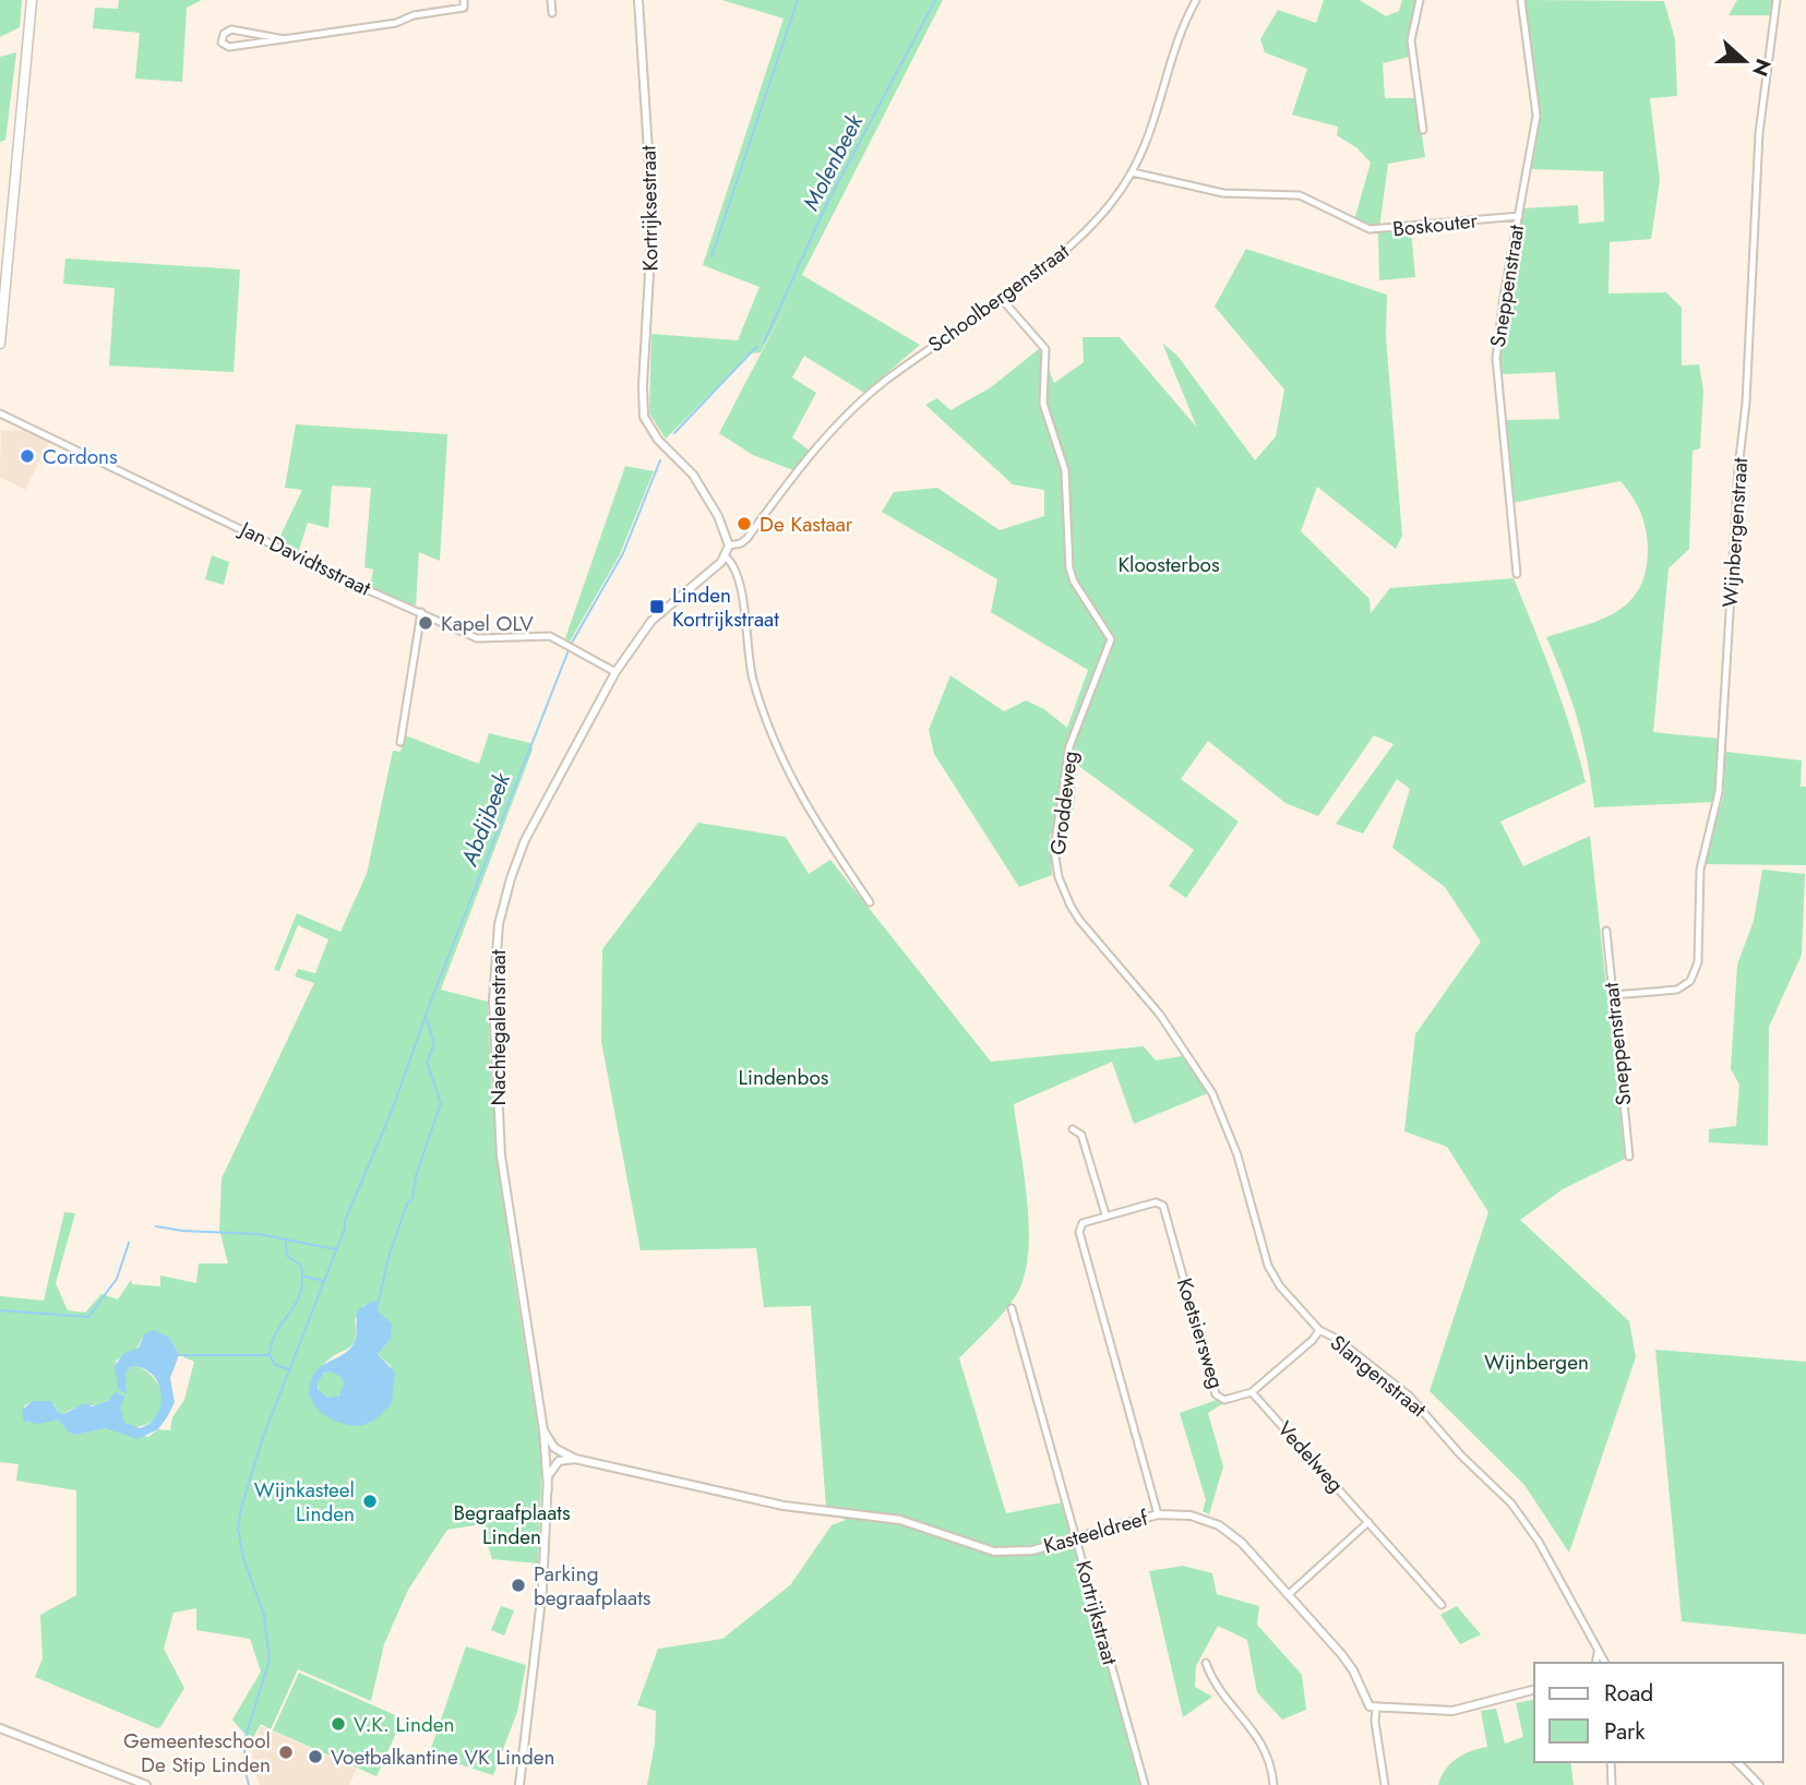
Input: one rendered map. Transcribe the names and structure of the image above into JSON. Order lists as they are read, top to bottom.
{
  "streets": {
    "street": [
      "Kortrijksestraat",
      "Boskouter",
      "Sneppenstraat",
      "Schoolbergenstraat",
      "Wijnbergenstraat",
      "Jan Davidtsstraat",
      "Groddeweg",
      "Nachtegalenstraat",
      "Koetsiersweg",
      "Slangenstraat",
      "Vedelweg",
      "Kasteeldreef",
      "Kortrijkstraat"
    ]
  },
  "crossings": [
    ["Kortrijksestraat", "Schoolbergenstraat"],
    ["Boskouter", "Sneppenstraat"],
    ["Boskouter", "Schoolbergenstraat"],
    ["Sneppenstraat", "Wijnbergenstraat"],
    ["Schoolbergenstraat", "Groddeweg"],
    ["Jan Davidtsstraat", "Nachtegalenstraat"],
    ["Groddeweg", "Slangenstraat"],
    ["Nachtegalenstraat", "Kasteeldreef"],
    ["Koetsiersweg", "Slangenstraat"],
    ["Koetsiersweg", "Vedelweg"],
    ["Koetsiersweg", "Kasteeldreef"],
    ["Kasteeldreef", "Kortrijkstraat"]
  ],
  "water": ["Molenbeek", "Abdijbeek"],
  "parks": [
    "Kloosterbos",
    "Lindenbos",
    "Wijnbergen",
    "Begraafplaats Linden"
  ],
  "places": {
    "other": [
      "Cordons",
      "De Kastaar",
      "Kapel OLV",
      "Wijnkasteel Linden",
      "Parking begraafplaats",
      "V.K. Linden",
      "Gemeenteschool De Stip Linden",
      "Voetbalkantine VK Linden"
    ],
    "transit": ["Linden Kortrijkstraat"]
  },
  "legend": ["Road", "Park"],
  "north": "right"
}
